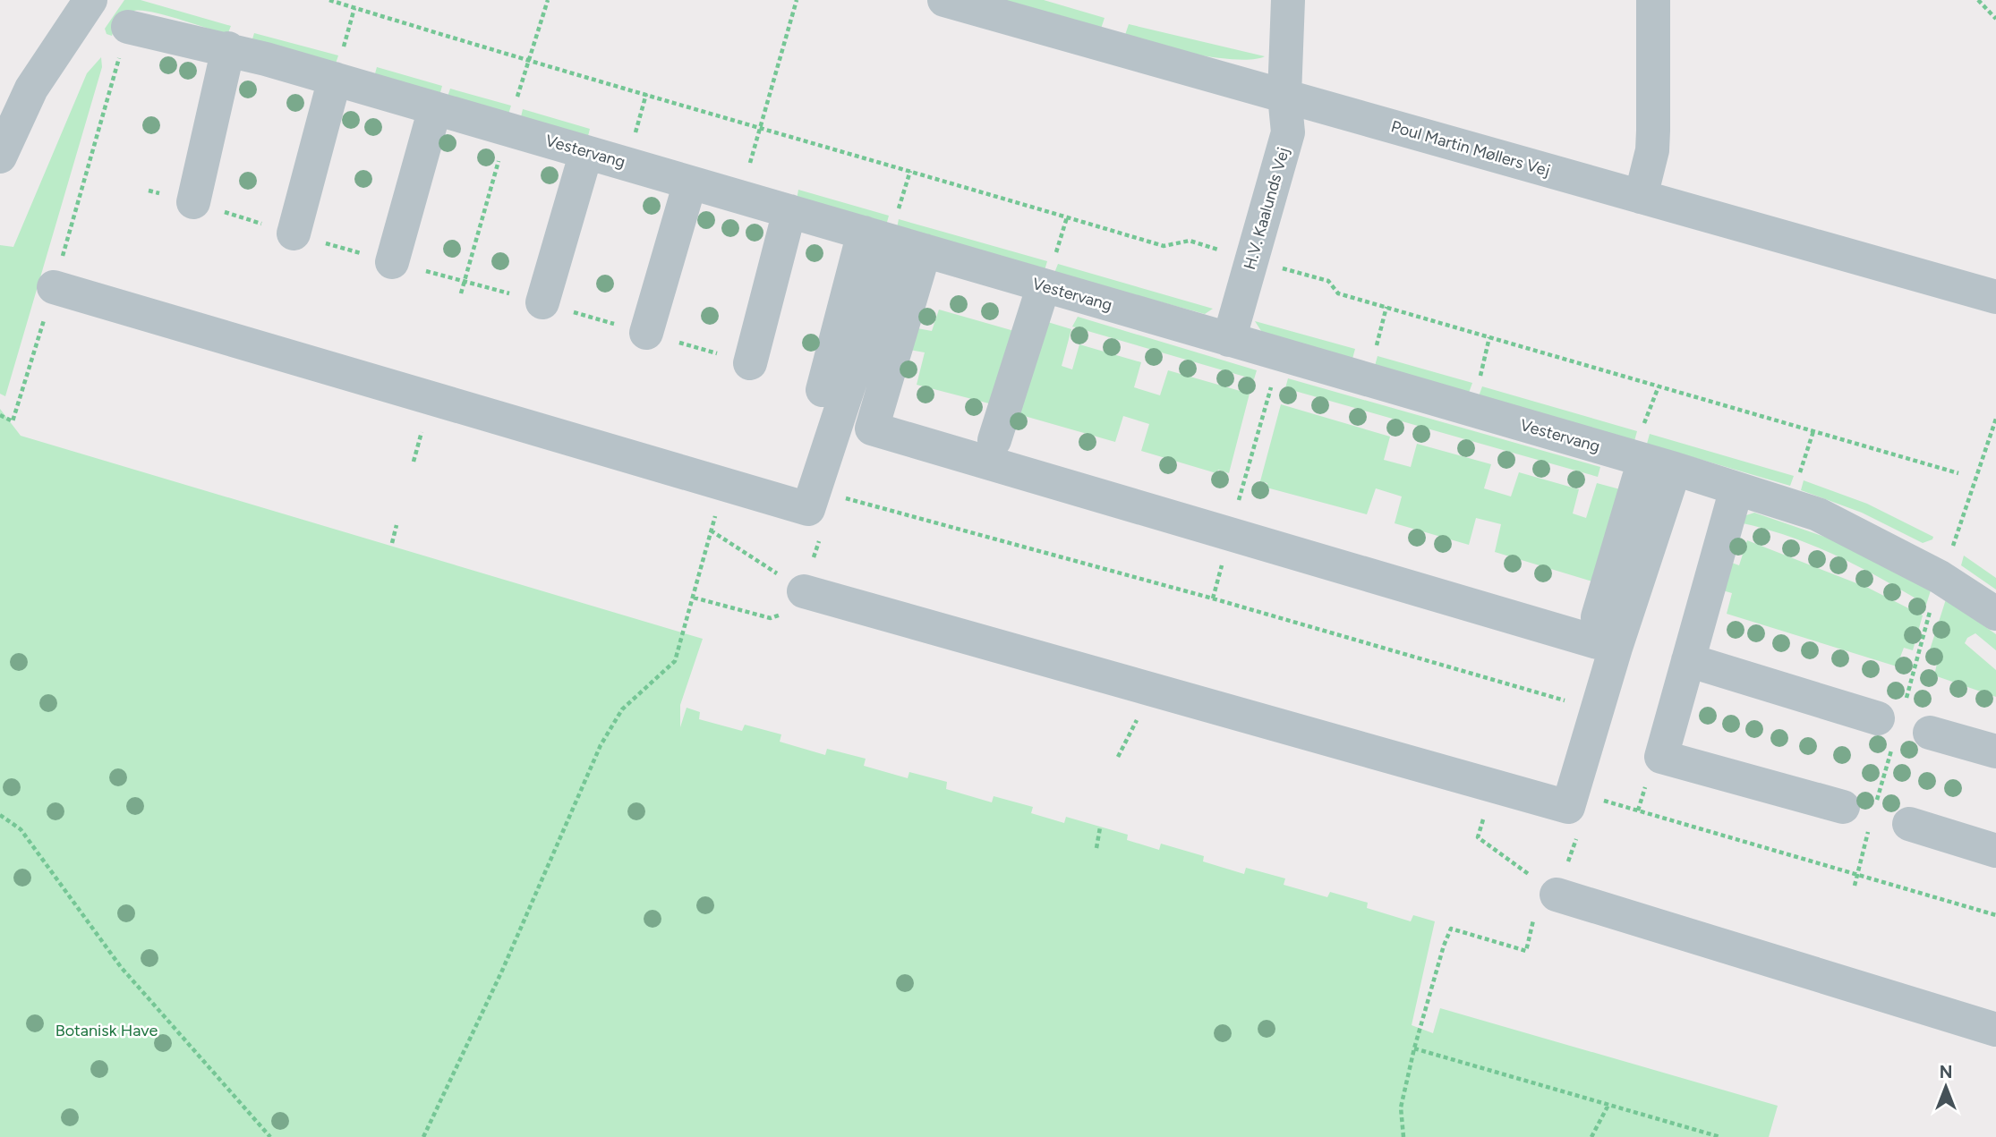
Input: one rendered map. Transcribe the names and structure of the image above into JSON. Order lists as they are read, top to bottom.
{
  "streets": {
    "street": ["Poul Martin Møllers Vej", "Vestervang", "H.V. Kaalunds Vej"]
  },
  "crossings": [
    ["Poul Martin Møllers Vej", "H.V. Kaalunds Vej"],
    ["Vestervang", "H.V. Kaalunds Vej"]
  ],
  "parks": ["Botanisk Have"],
  "north": "top"
}
